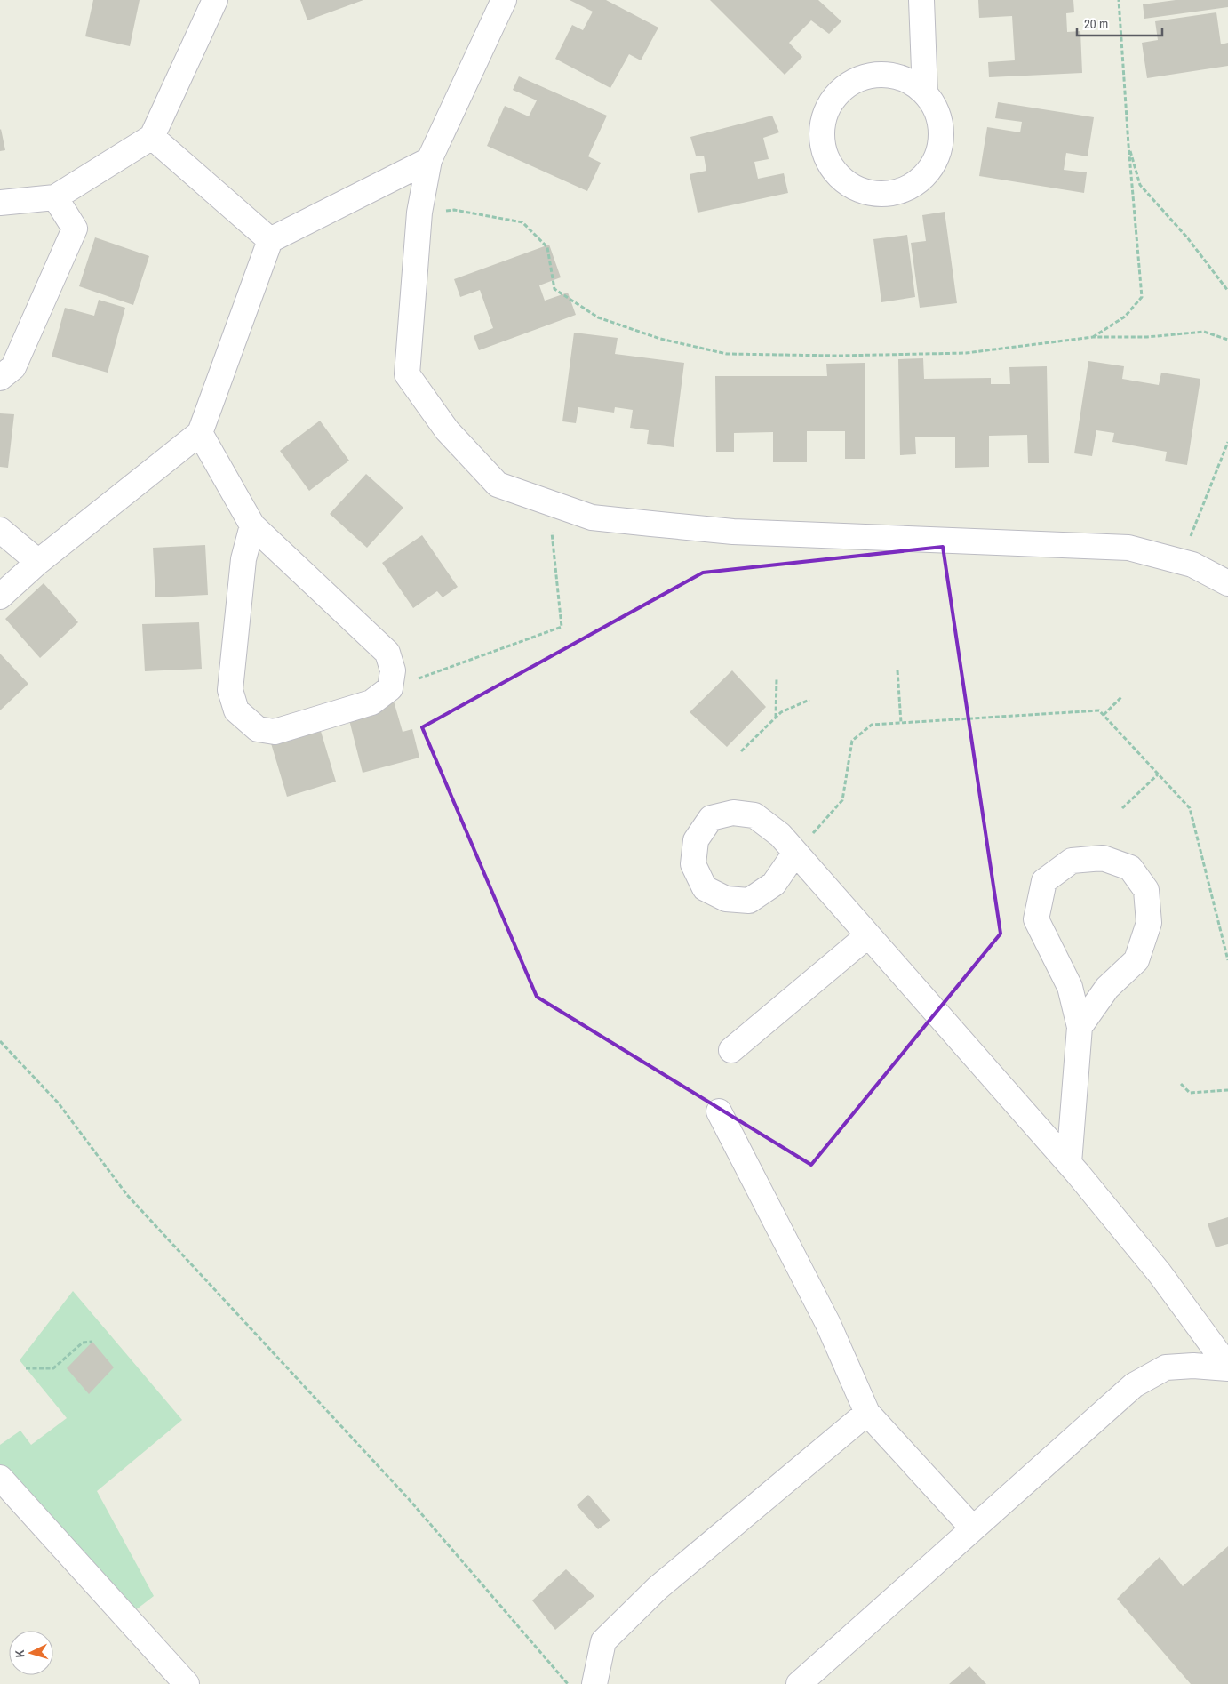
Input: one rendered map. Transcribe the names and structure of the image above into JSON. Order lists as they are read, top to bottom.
{
  "scale_bar": "20 m",
  "north": "left"
}
